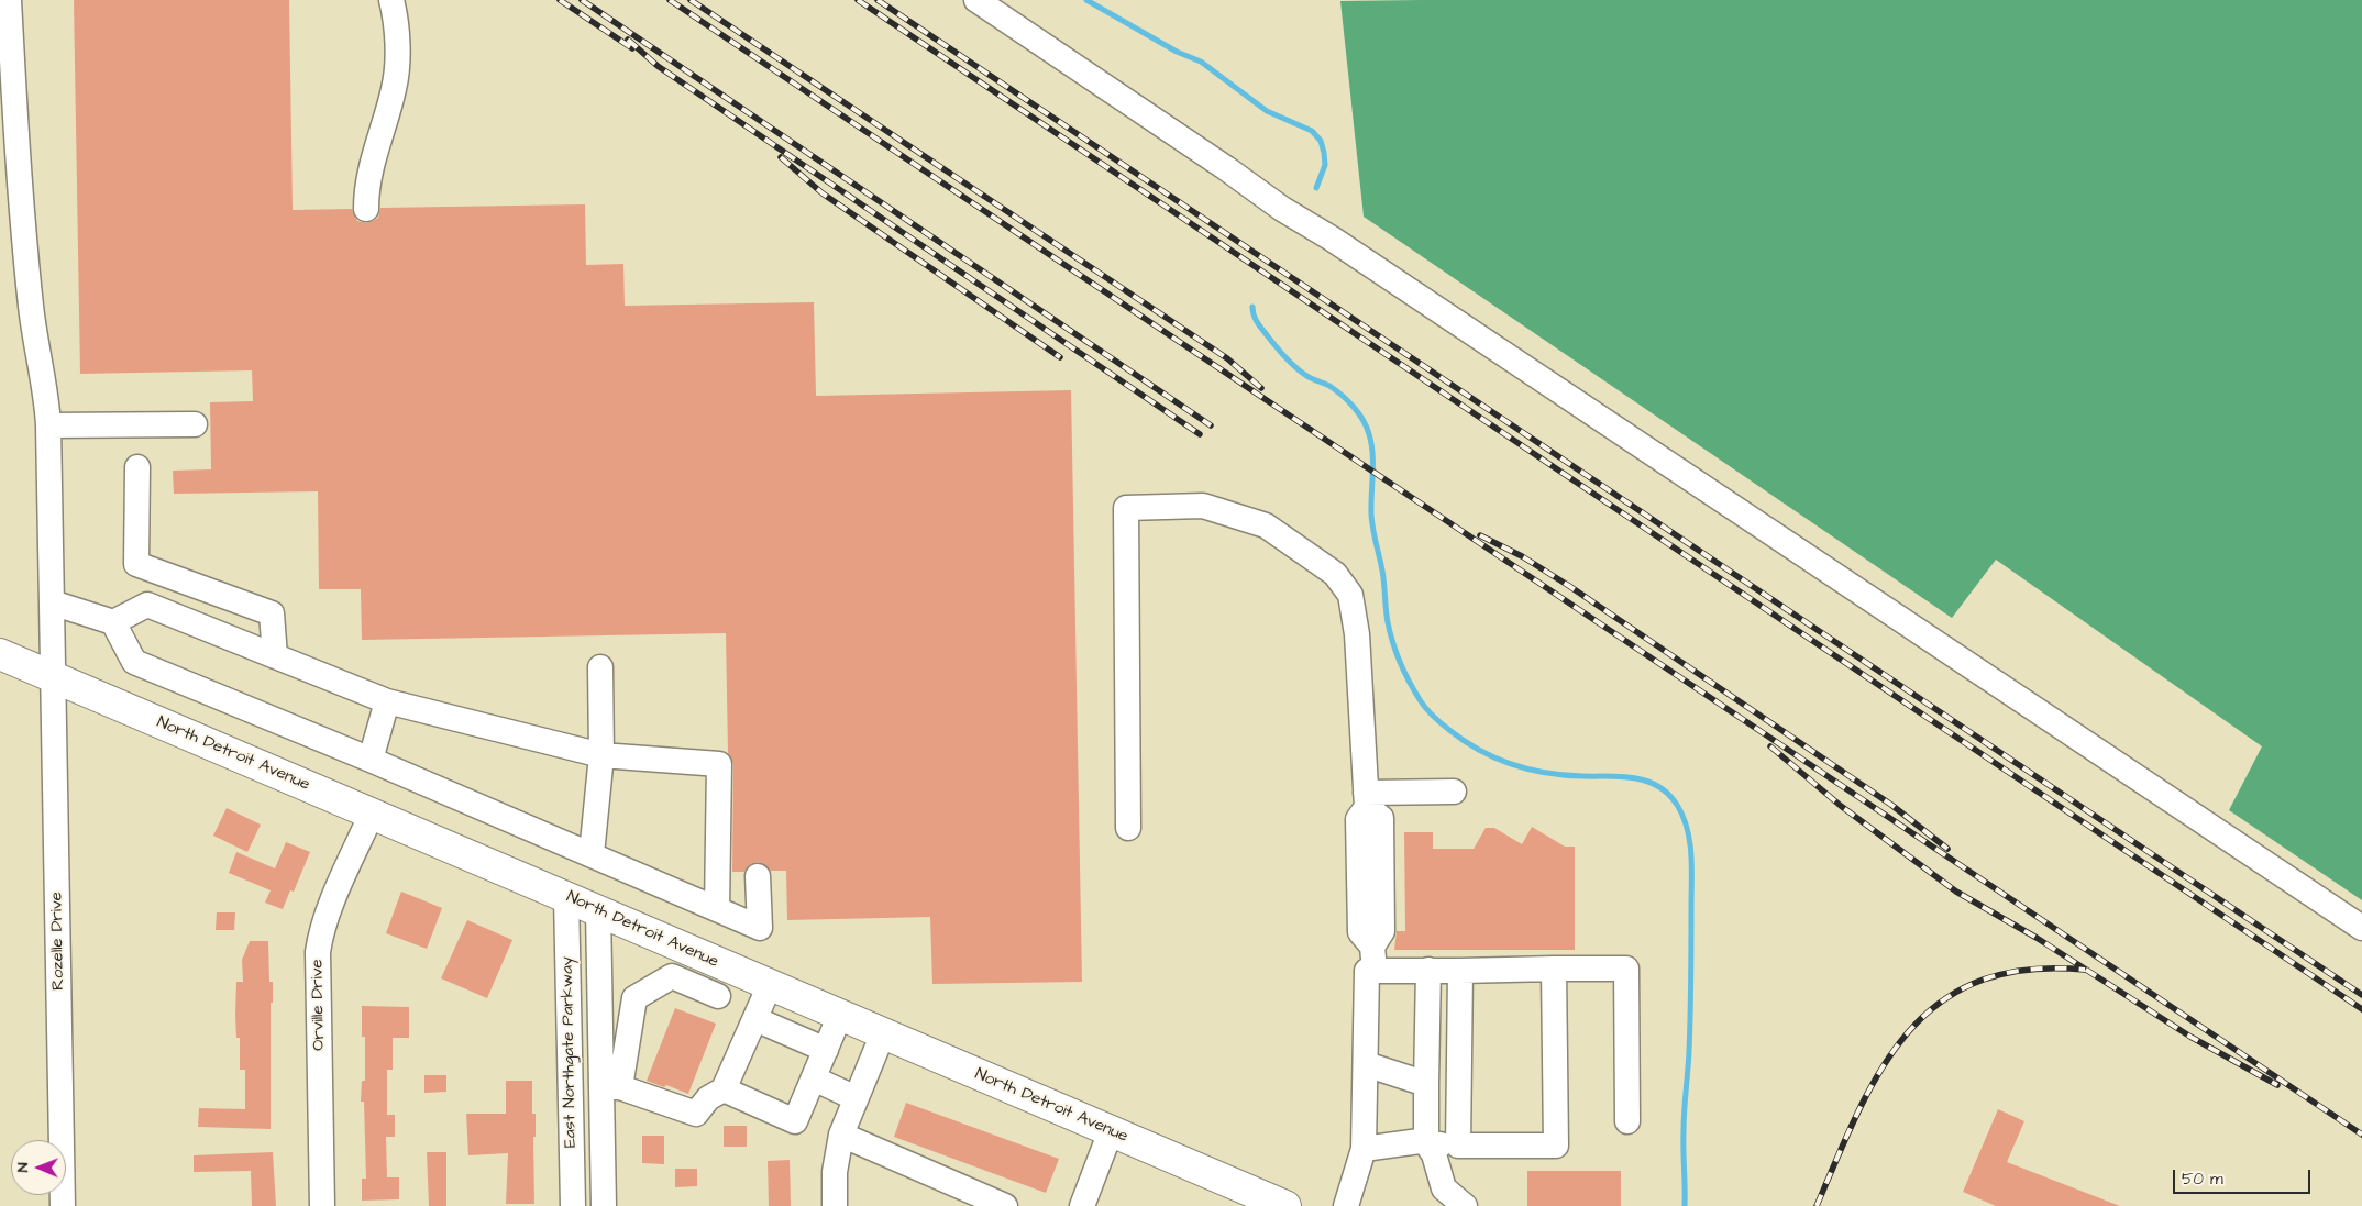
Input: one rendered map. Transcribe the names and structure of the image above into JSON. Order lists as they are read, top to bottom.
{
  "streets": {
    "main road": ["North Detroit Avenue"],
    "street": ["Rozelle Drive", "Orville Drive", "East Northgate Parkway"]
  },
  "crossings": [
    ["North Detroit Avenue", "Rozelle Drive"],
    ["North Detroit Avenue", "Orville Drive"],
    ["North Detroit Avenue", "East Northgate Parkway"]
  ],
  "scale_bar": "50 m",
  "north": "left"
}
